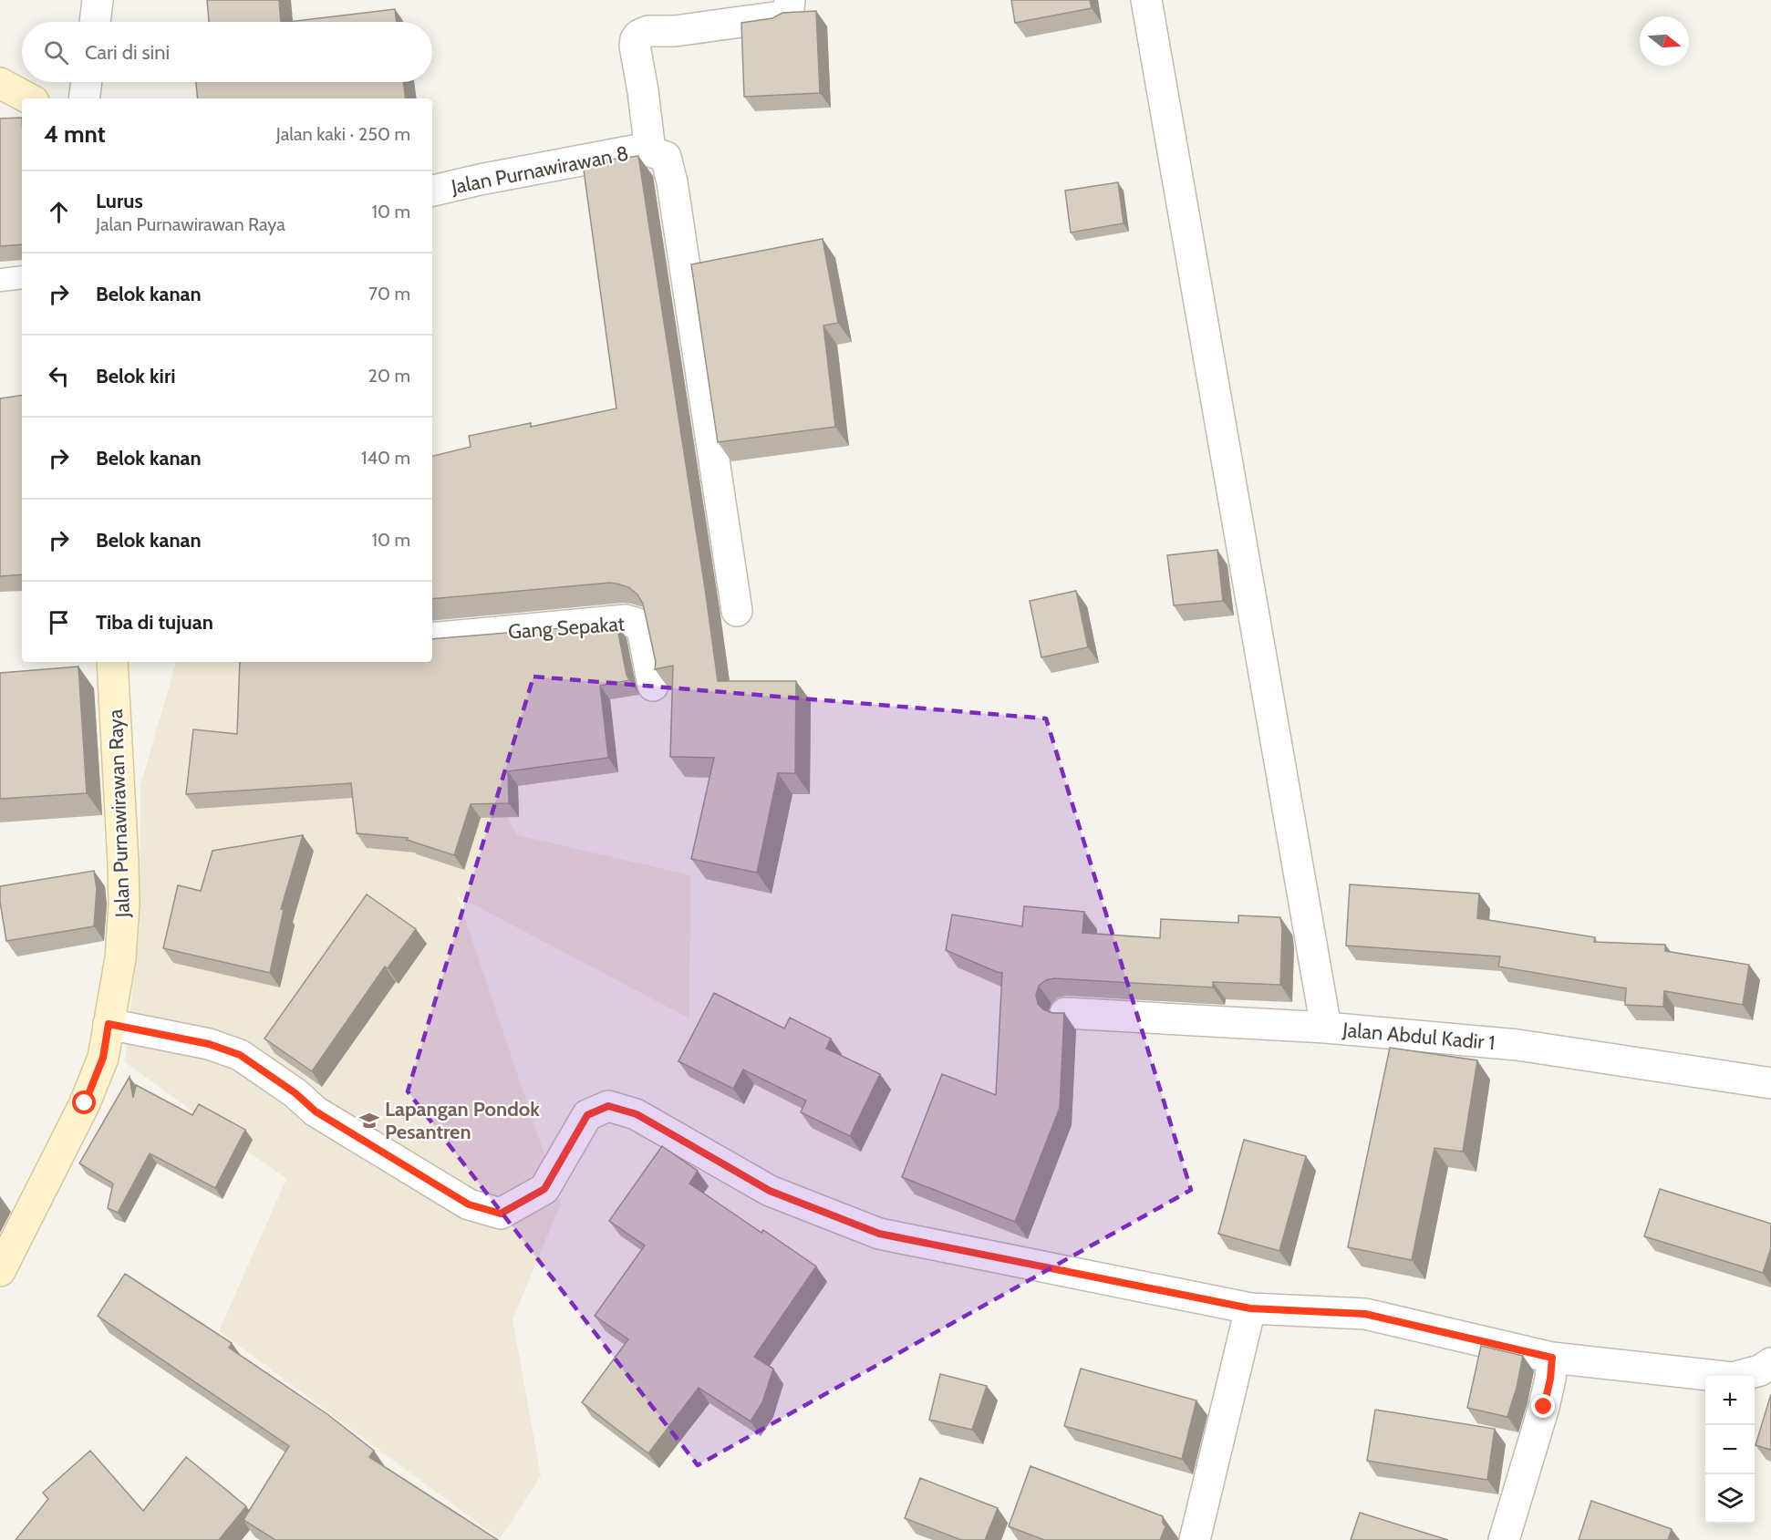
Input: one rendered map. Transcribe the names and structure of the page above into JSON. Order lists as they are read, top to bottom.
{
  "streets": {
    "street": [
      "Jalan Purnawirawan 8",
      "Gang Sepakat",
      "Jalan Purnawirawan Raya",
      "Jalan Abdul Kadir 1"
    ]
  },
  "places": {
    "school or university": ["Lapangan Pondok Pesantren"]
  },
  "north": "right",
  "page": {
    "search": "Cari di sini",
    "heading": ["4 mnt", "Jalan kaki · 250 m"],
    "list": [
      ["Lurus", "Jalan Purnawirawan Raya", "10 m"],
      ["Belok kanan", "70 m"],
      ["Belok kiri", "20 m"],
      ["Belok kanan", "140 m"],
      ["Belok kanan", "10 m"],
      "Tiba di tujuan"
    ],
    "map_buttons": ["+", "−"]
  }
}
